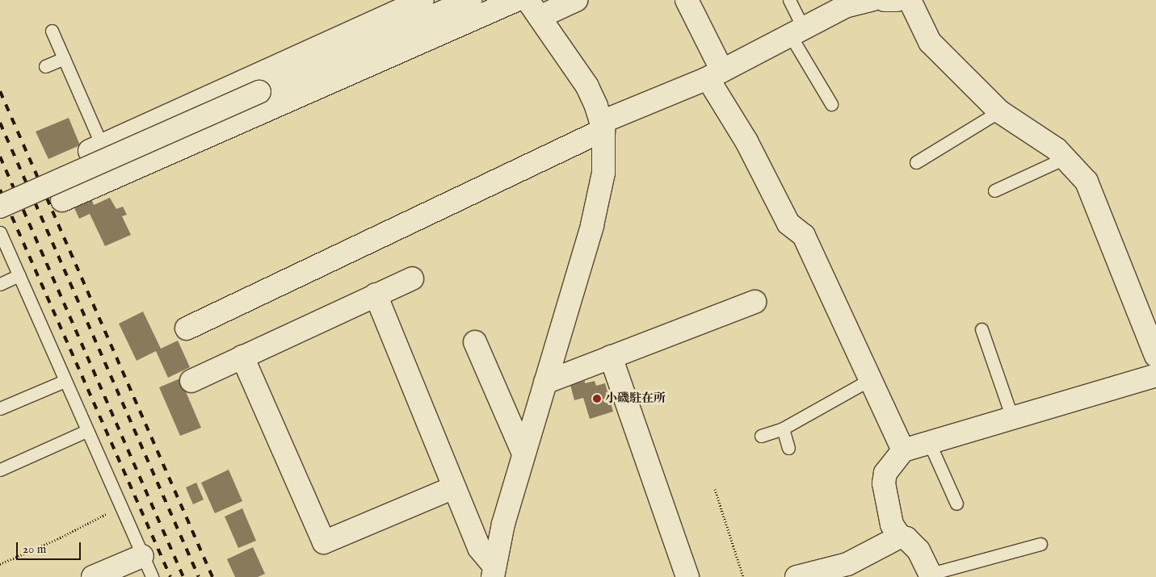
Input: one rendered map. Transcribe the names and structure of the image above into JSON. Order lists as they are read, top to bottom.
{
  "places": ["小磯駐在所"],
  "scale_bar": "20 m"
}
